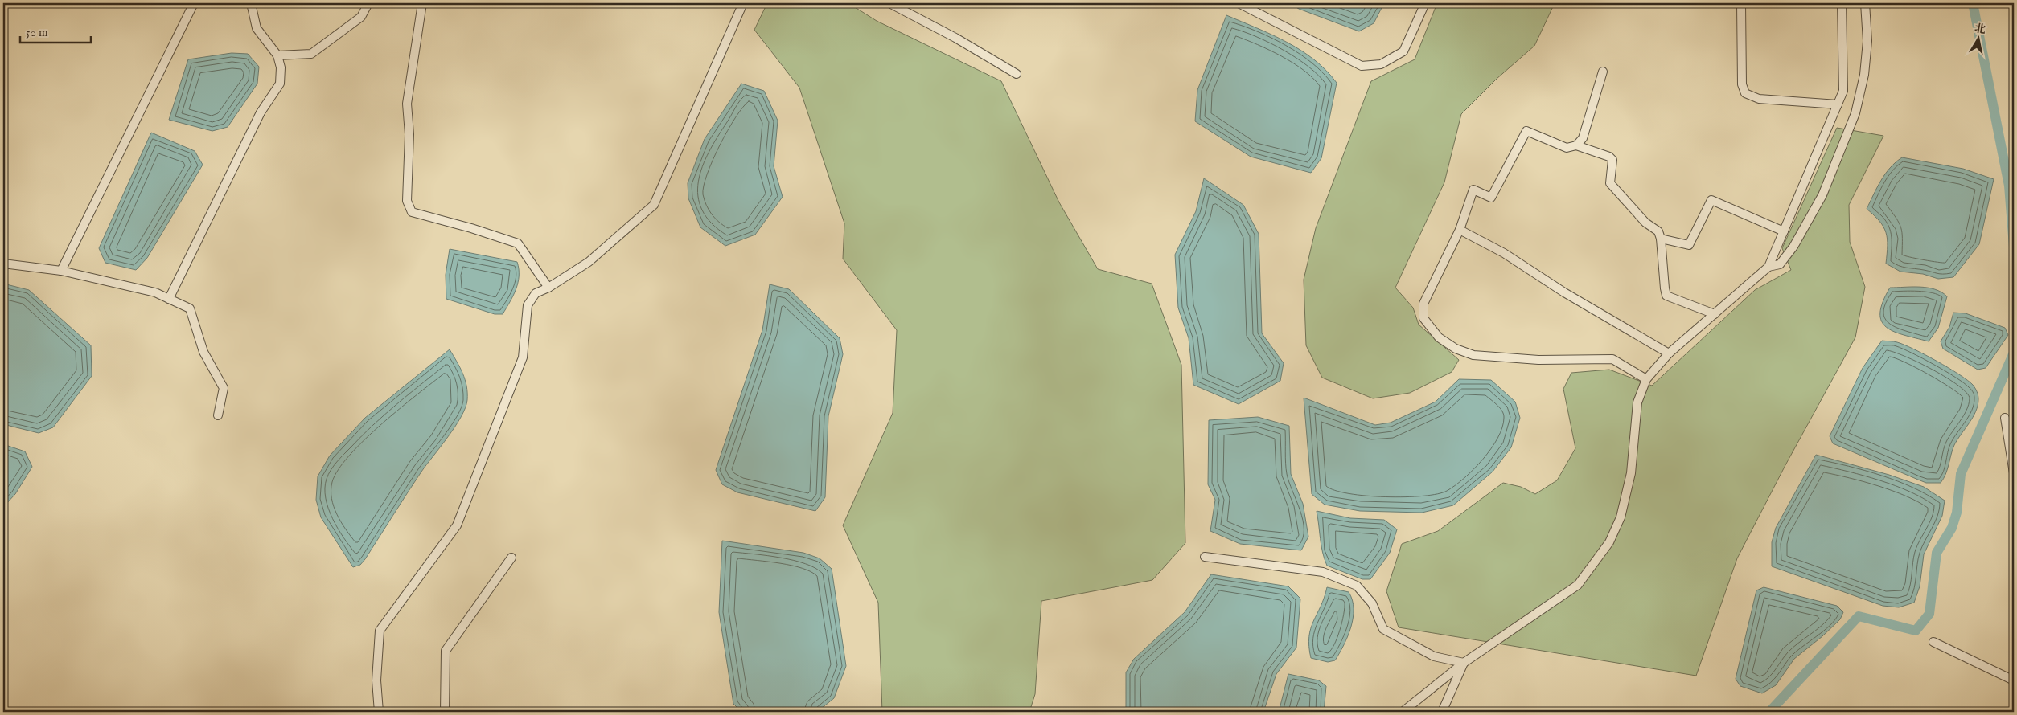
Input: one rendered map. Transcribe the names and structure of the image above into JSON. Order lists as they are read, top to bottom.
{
  "scale_bar": "50 m",
  "north": "top"
}
